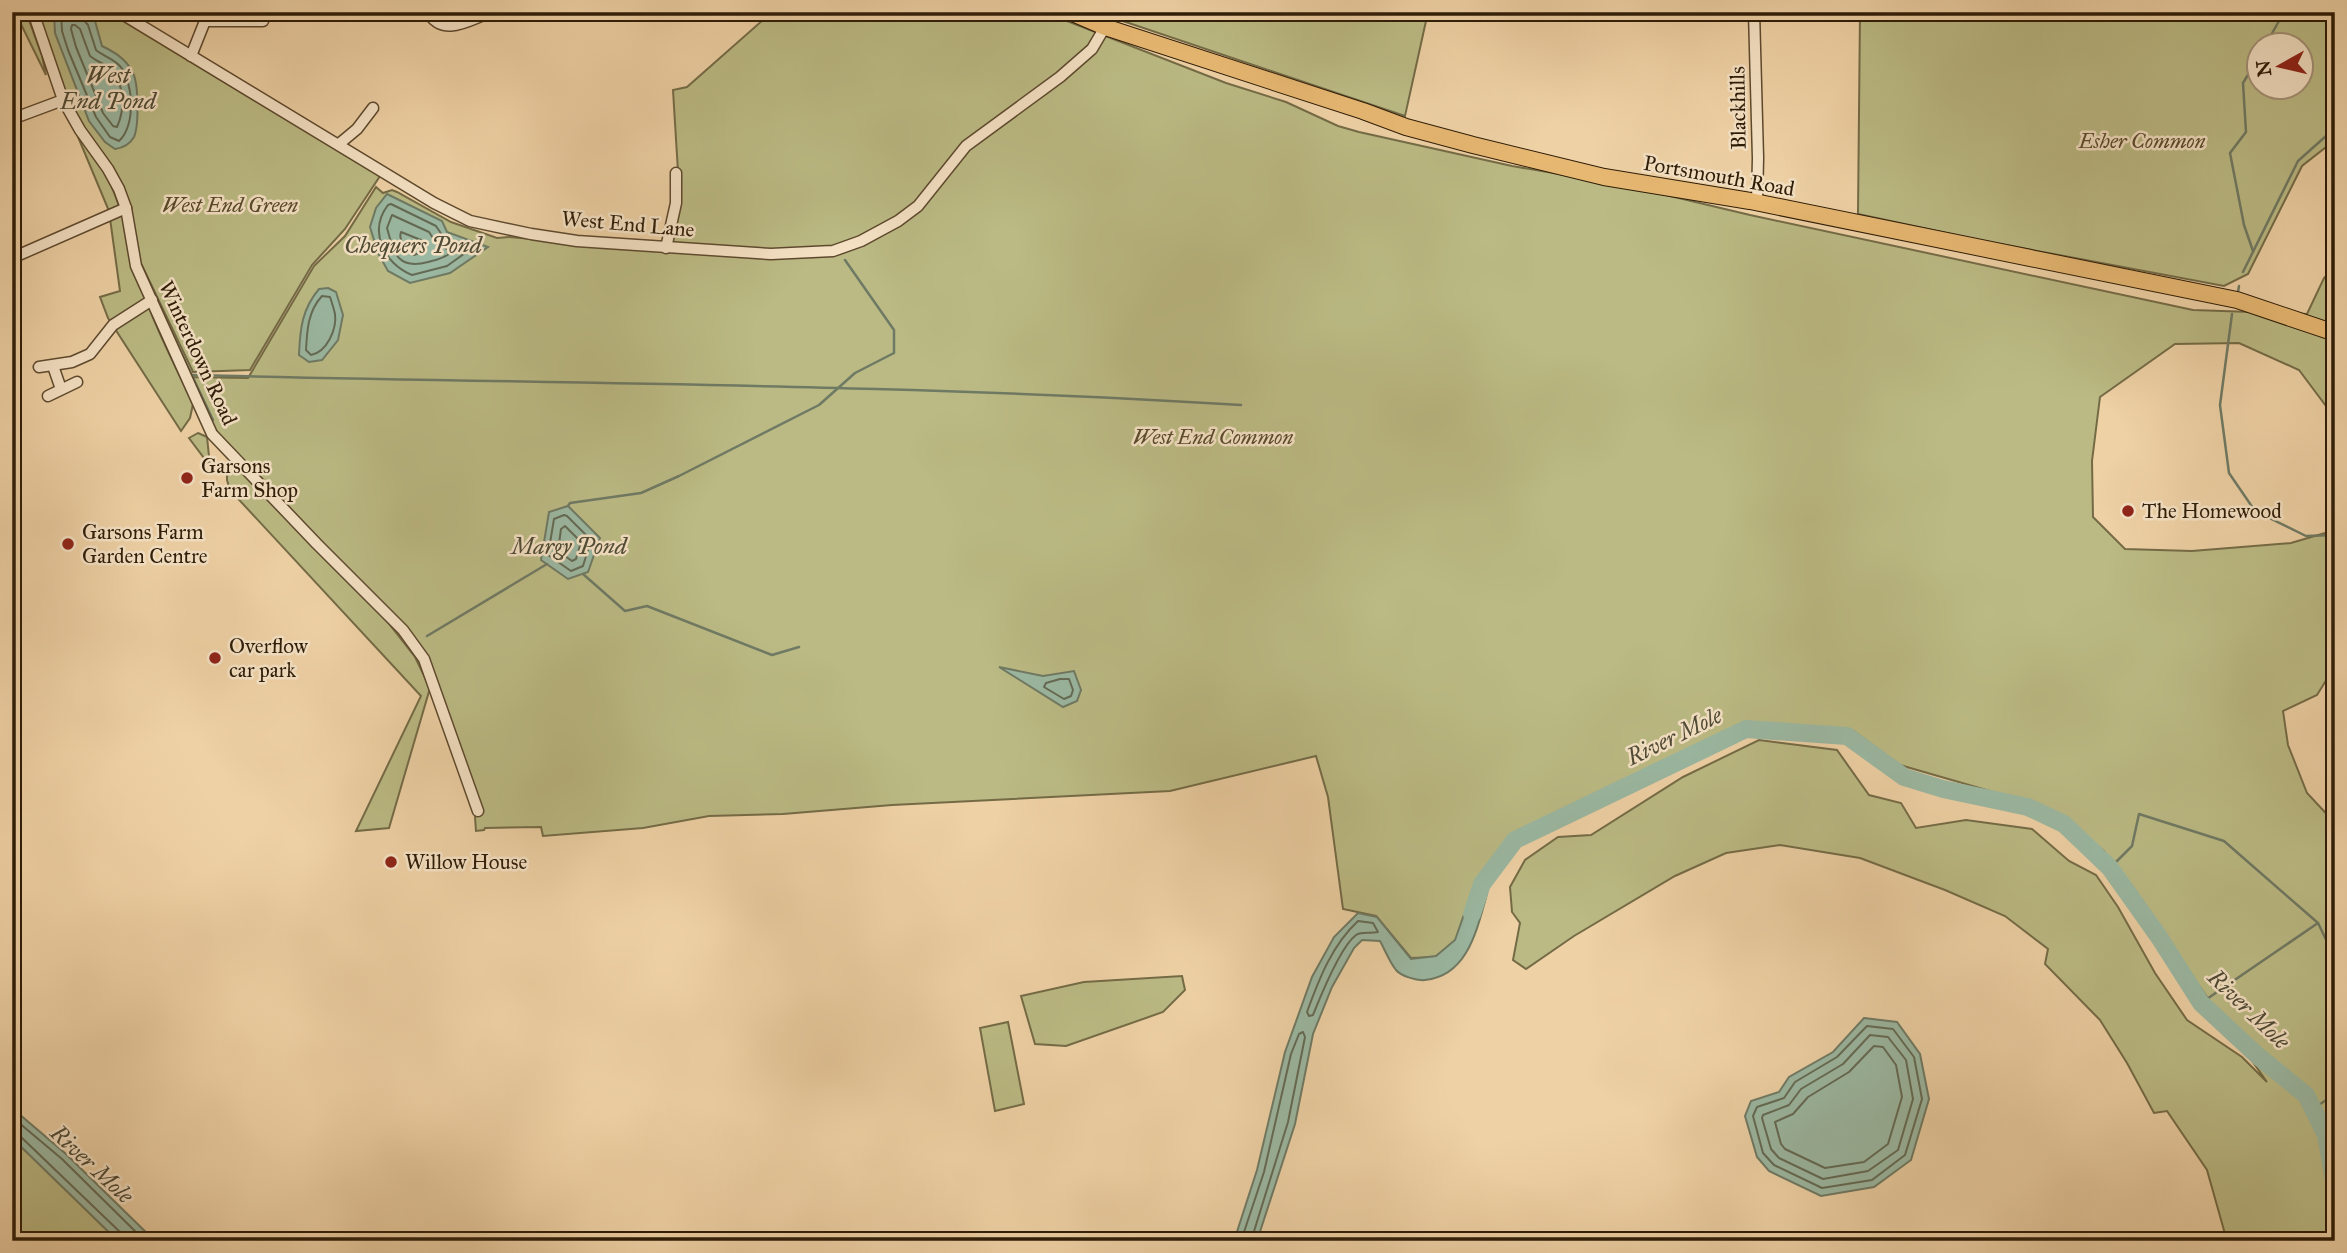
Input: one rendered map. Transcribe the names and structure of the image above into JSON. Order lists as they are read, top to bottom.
{
  "streets": {
    "main road": ["Portsmouth Road"],
    "street": ["Blackhills", "West End Lane", "Winterdown Road"]
  },
  "crossings": [
    ["Blackhills", "Portsmouth Road"],
    ["Portsmouth Road", "West End Lane"]
  ],
  "water": [
    "West End Pond",
    "Chequers Pond",
    "Margy Pond",
    "River Mole"
  ],
  "parks": ["Esher Common", "West End Green", "West End Common"],
  "places": [
    "Garsons Farm Shop",
    "The Homewood",
    "Garsons Farm Garden Centre",
    "Overflow car park",
    "Willow House"
  ],
  "north": "left"
}
